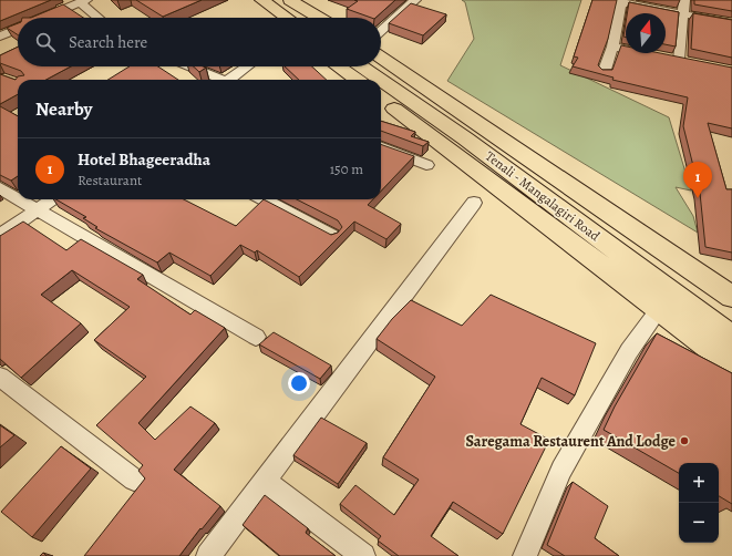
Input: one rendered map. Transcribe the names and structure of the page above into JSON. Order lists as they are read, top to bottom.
{
  "streets": {
    "main road": ["Tenali - Mangalagiri Road"]
  },
  "places": ["Saregama Restaurent And Lodge"],
  "north": "top",
  "page": {
    "search": "Search here",
    "heading": "Nearby",
    "list": [
      {
        "mark": "1",
        "name": "Hotel Bhageeradha",
        "note": "Restaurant",
        "value": "150 m"
      }
    ],
    "pins": "1",
    "map_buttons": ["+", "−"]
  }
}
